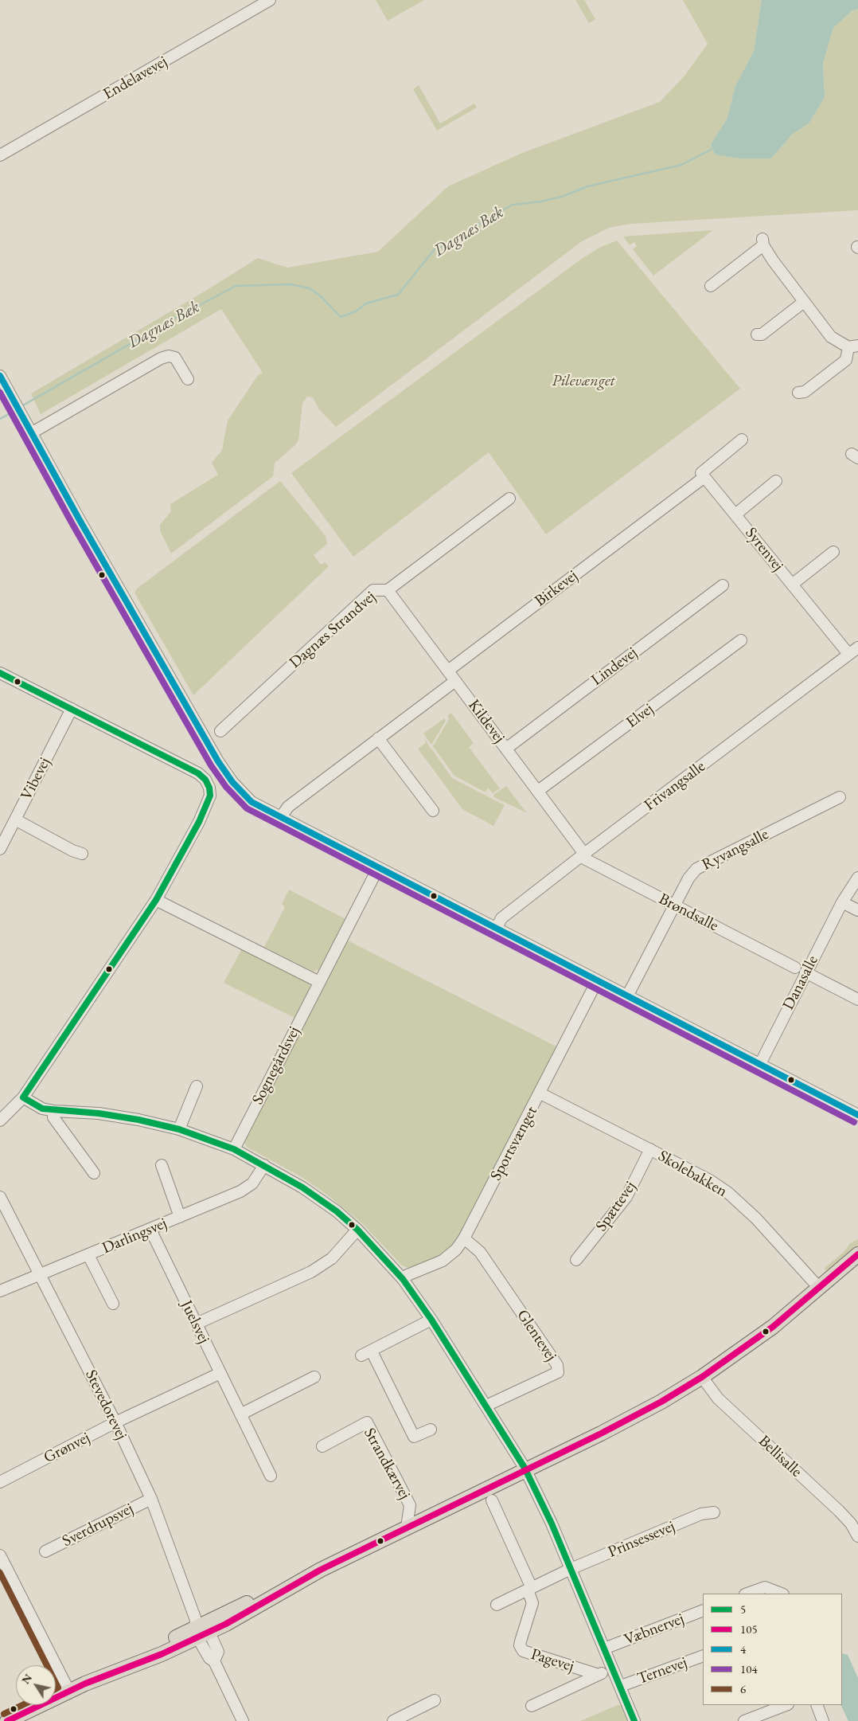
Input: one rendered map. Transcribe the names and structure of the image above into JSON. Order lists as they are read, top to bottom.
{
  "streets": {
    "street": [
      "Endelavevej",
      "Syrenvej",
      "Birkevej",
      "Dagnæs Strandvej",
      "Lindevej",
      "Elvej",
      "Kildevej",
      "Vibevej",
      "Frivangsalle",
      "Ryvangsalle",
      "Brøndsalle",
      "Danasalle",
      "Sognegårdsvej",
      "Sportsvænget",
      "Skolebakken",
      "Spættevej",
      "Darlingsvej",
      "Juelsvej",
      "Glentevej",
      "Stevedorevej",
      "Grønvej",
      "Bellisalle",
      "Strandkærvej",
      "Sverdrupsvej",
      "Prinsessevej",
      "Væbnervej",
      "Pagevej",
      "Ternevej"
    ]
  },
  "crossings": [
    ["Syrenvej", "Birkevej"],
    ["Syrenvej", "Frivangsalle"],
    ["Birkevej", "Kildevej"],
    ["Dagnæs Strandvej", "Kildevej"],
    ["Lindevej", "Kildevej"],
    ["Elvej", "Kildevej"],
    ["Kildevej", "Frivangsalle"],
    ["Kildevej", "Brøndsalle"],
    ["Frivangsalle", "Brøndsalle"],
    ["Ryvangsalle", "Brøndsalle"],
    ["Brøndsalle", "Danasalle"],
    ["Sognegårdsvej", "Ternevej"],
    ["Sportsvænget", "Skolebakken"],
    ["Sportsvænget", "Glentevej"],
    ["Sportsvænget", "Ternevej"],
    ["Skolebakken", "Spættevej"],
    ["Darlingsvej", "Juelsvej"],
    ["Darlingsvej", "Stevedorevej"],
    ["Darlingsvej", "Ternevej"],
    ["Juelsvej", "Grønvej"],
    ["Glentevej", "Ternevej"],
    ["Stevedorevej", "Grønvej"],
    ["Stevedorevej", "Sverdrupsvej"],
    ["Prinsessevej", "Ternevej"],
    ["Væbnervej", "Ternevej"],
    ["Pagevej", "Ternevej"]
  ],
  "water": ["Dagnæs Bæk"],
  "parks": ["Pilevænget"],
  "lines": [
    "transit line 4",
    "transit line 104",
    "transit line 5",
    "transit line 105",
    "transit line 6"
  ],
  "legend": [
    "5",
    "105",
    "4",
    "104",
    "6"
  ],
  "north": "top left"
}
